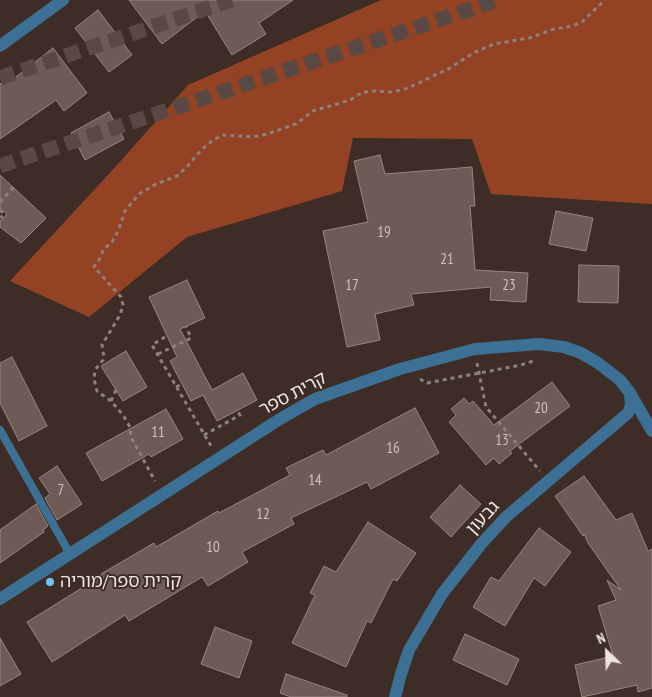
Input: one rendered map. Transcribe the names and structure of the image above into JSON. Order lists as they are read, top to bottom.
{
  "streets": {
    "street": ["קרית ספר", "גבעון"]
  },
  "crossings": [
    ["קרית ספר", "גבעון"]
  ],
  "places": ["קרית ספר/מוריה"],
  "house_numbers": [
    "19",
    "21",
    "17",
    "23",
    "20",
    "11",
    "13",
    "16",
    "14",
    "7",
    "12",
    "10"
  ],
  "north": "top left"
}
